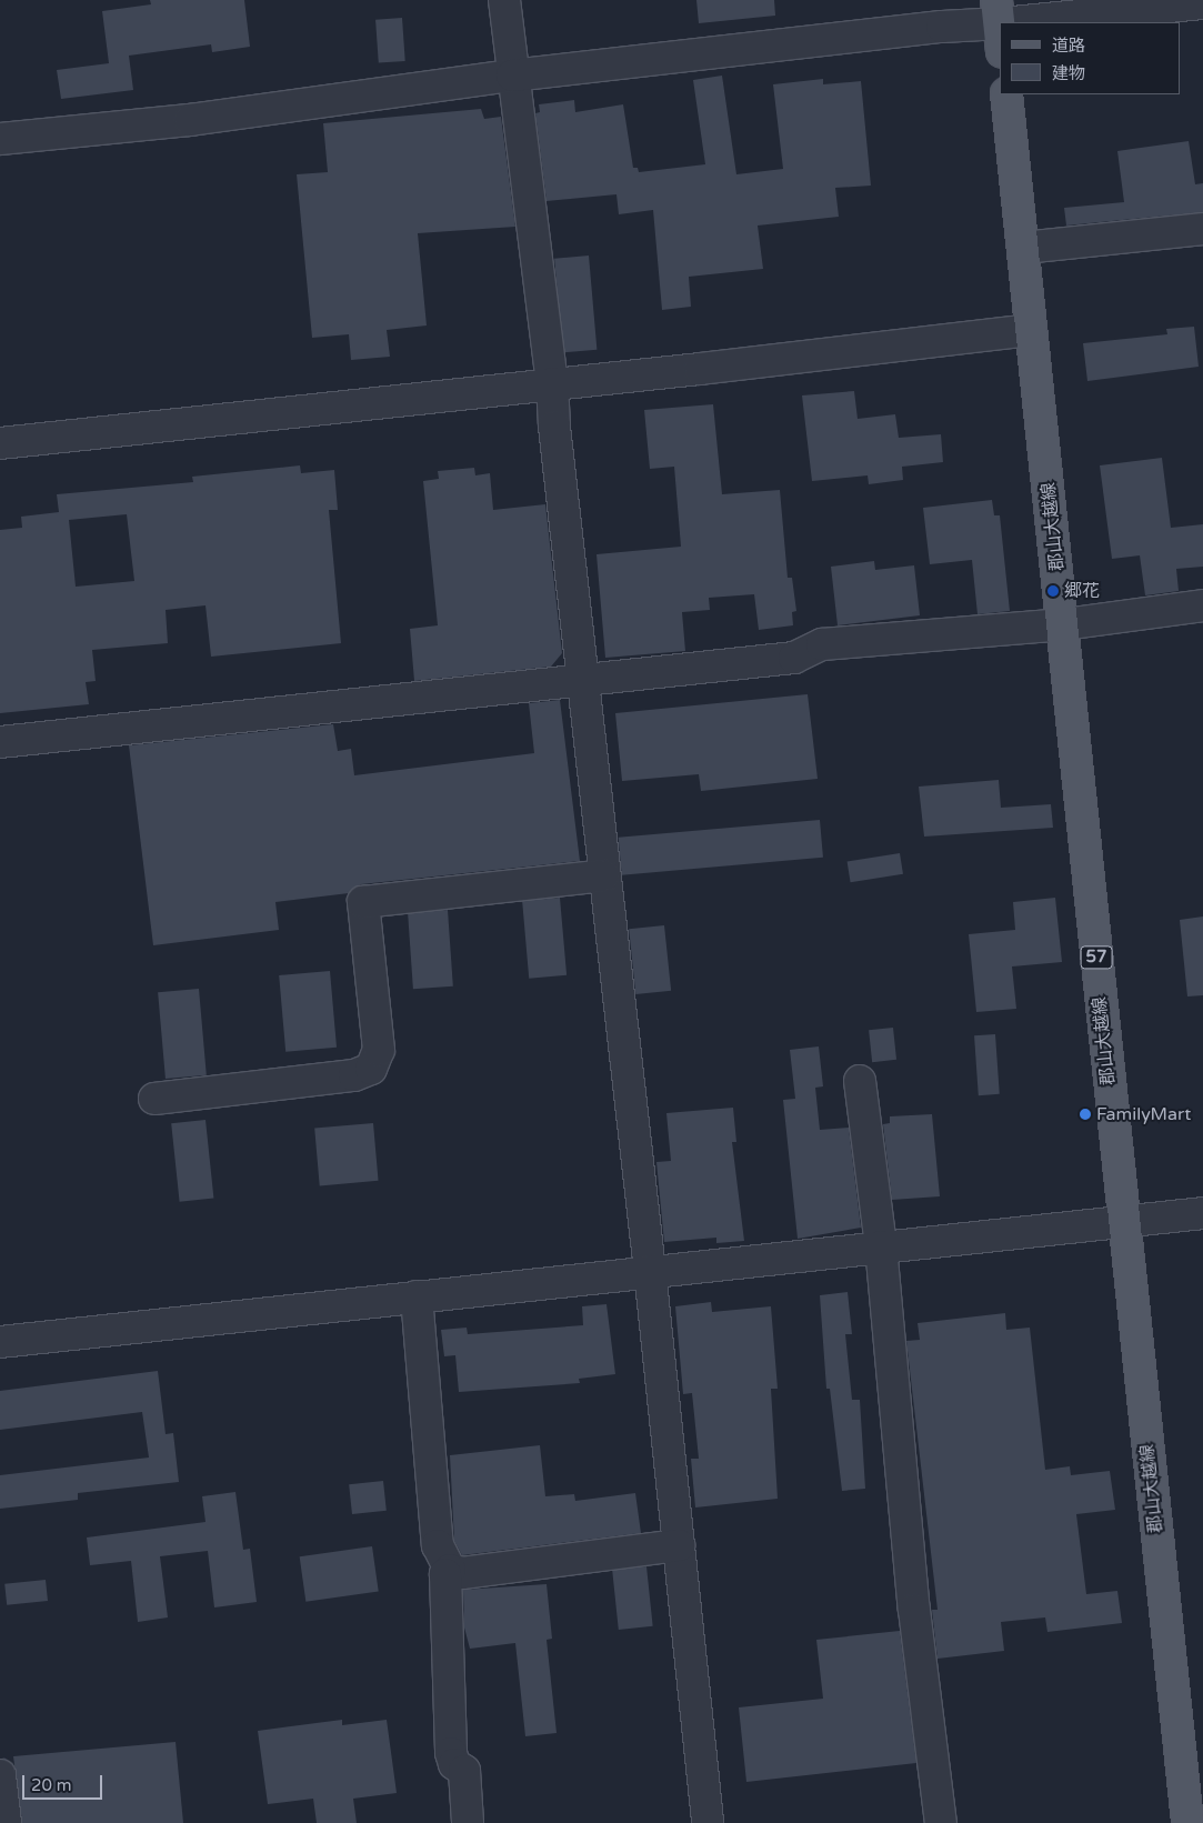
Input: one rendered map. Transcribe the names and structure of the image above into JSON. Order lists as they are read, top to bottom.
{
  "streets": {
    "main road": ["郡山大越線", "57"]
  },
  "places": ["郷花", "FamilyMart"],
  "legend": ["道路", "建物"],
  "scale_bar": "20 m"
}
